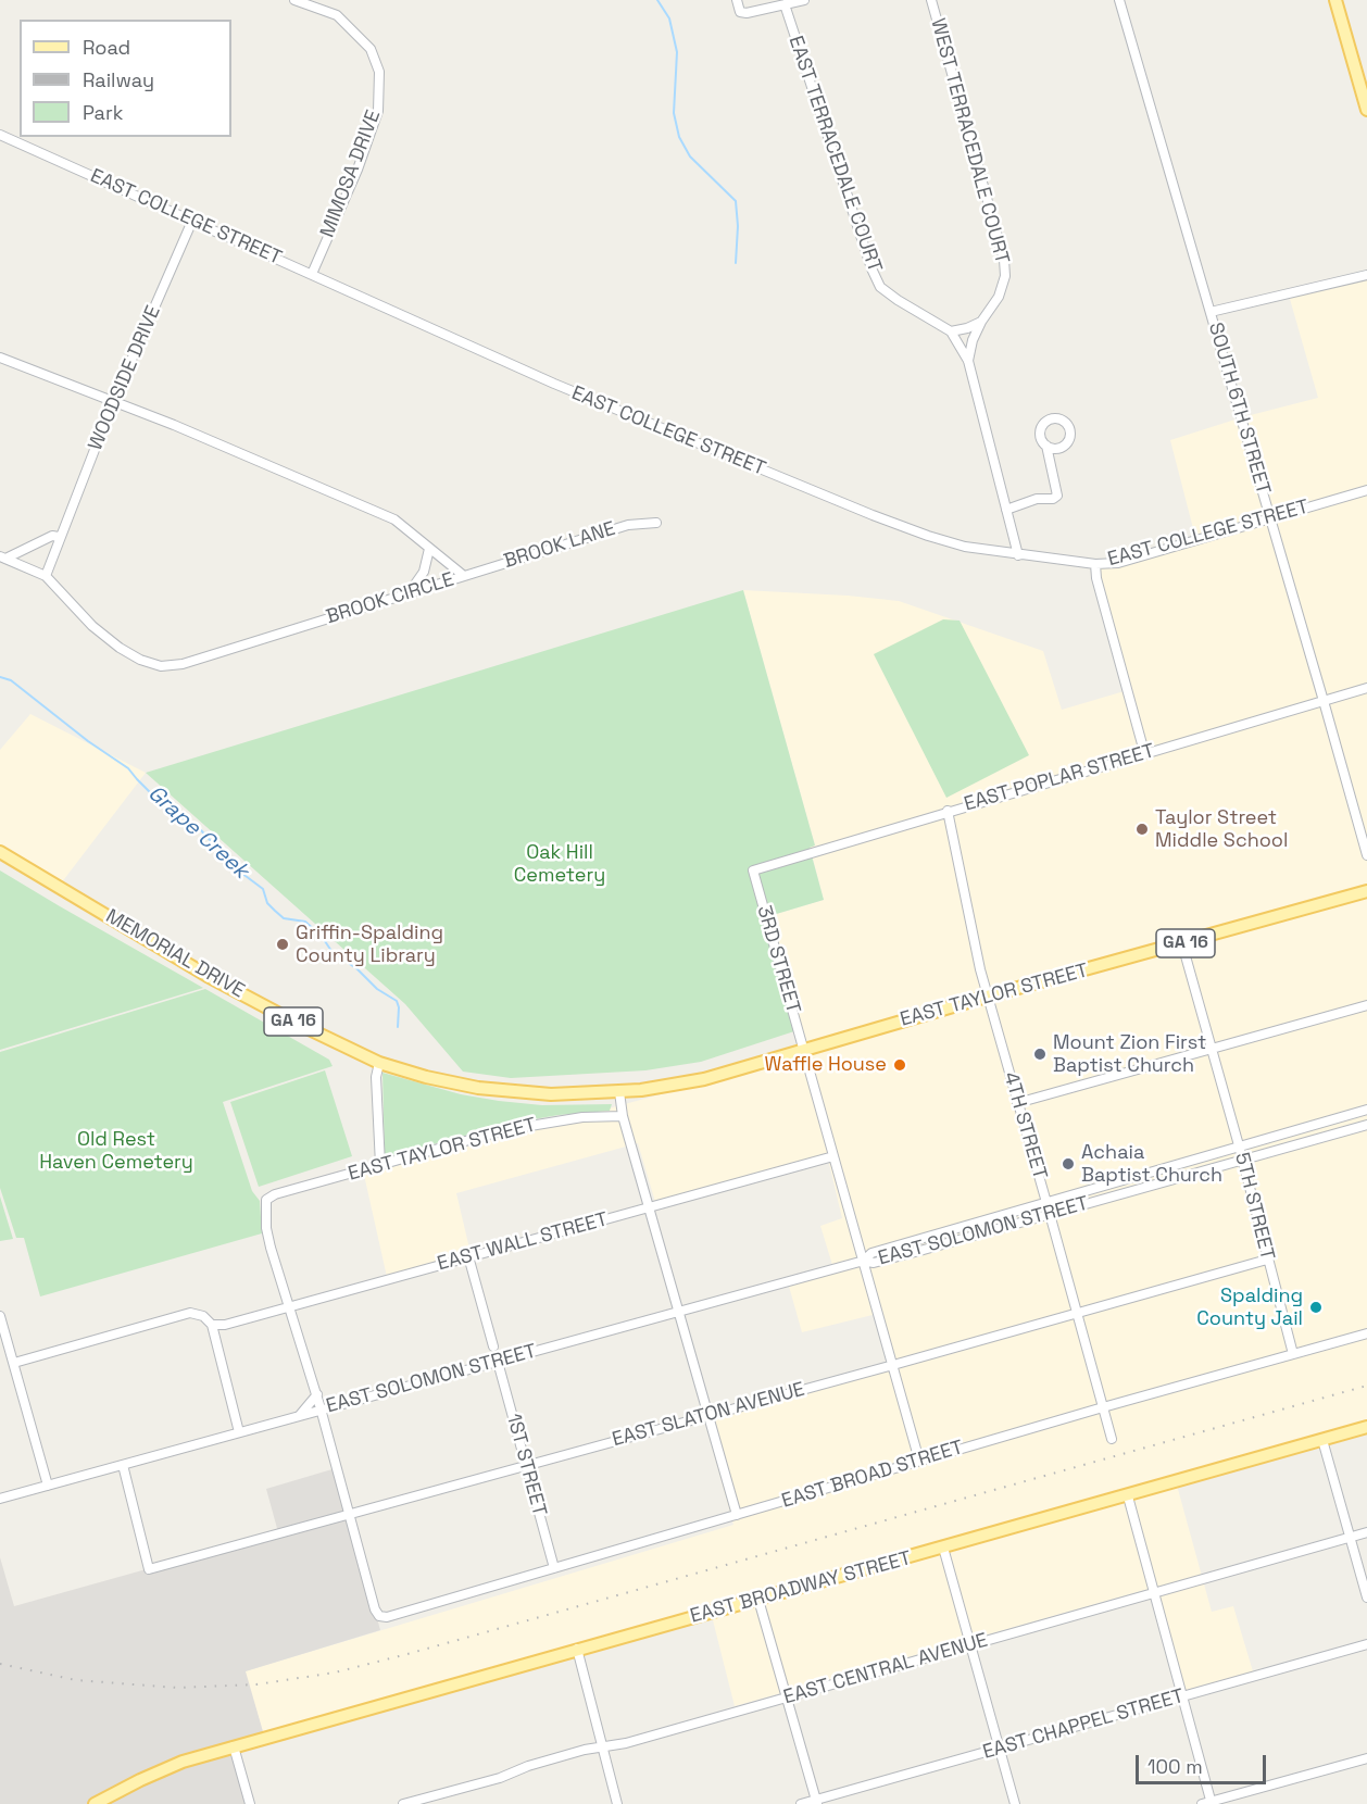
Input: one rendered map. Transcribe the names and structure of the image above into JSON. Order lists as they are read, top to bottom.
{
  "streets": {
    "main road": [
      "GA 16",
      "MEMORIAL DRIVE",
      "EAST TAYLOR STREET",
      "EAST BROADWAY STREET"
    ],
    "street": [
      "WEST TERRACEDALE COURT",
      "EAST TERRACEDALE COURT",
      "MIMOSA DRIVE",
      "EAST COLLEGE STREET",
      "WOODSIDE DRIVE",
      "SOUTH 6TH STREET",
      "BROOK LANE",
      "BROOK CIRCLE",
      "EAST POPLAR STREET",
      "3RD STREET",
      "4TH STREET",
      "5TH STREET",
      "EAST SOLOMON STREET",
      "EAST WALL STREET",
      "EAST SLATON AVENUE",
      "1ST STREET",
      "EAST BROAD STREET",
      "EAST CENTRAL AVENUE",
      "EAST CHAPPEL STREET"
    ]
  },
  "crossings": [
    ["MIMOSA DRIVE", "EAST COLLEGE STREET"],
    ["EAST COLLEGE STREET", "WOODSIDE DRIVE"],
    ["EAST COLLEGE STREET", "SOUTH 6TH STREET"],
    ["WOODSIDE DRIVE", "BROOK CIRCLE"],
    ["SOUTH 6TH STREET", "EAST POPLAR STREET"],
    ["BROOK LANE", "BROOK CIRCLE"],
    ["EAST POPLAR STREET", "3RD STREET"],
    ["EAST POPLAR STREET", "4TH STREET"],
    ["MEMORIAL DRIVE", "EAST TAYLOR STREET"],
    ["3RD STREET", "EAST TAYLOR STREET"],
    ["3RD STREET", "EAST SOLOMON STREET"],
    ["3RD STREET", "EAST WALL STREET"],
    ["3RD STREET", "EAST SLATON AVENUE"],
    ["3RD STREET", "EAST BROAD STREET"],
    ["EAST TAYLOR STREET", "4TH STREET"],
    ["EAST TAYLOR STREET", "5TH STREET"],
    ["EAST TAYLOR STREET", "EAST WALL STREET"],
    ["4TH STREET", "EAST SOLOMON STREET"],
    ["4TH STREET", "EAST SLATON AVENUE"],
    ["4TH STREET", "EAST BROAD STREET"],
    ["5TH STREET", "EAST SOLOMON STREET"],
    ["5TH STREET", "EAST SLATON AVENUE"],
    ["5TH STREET", "EAST BROAD STREET"],
    ["EAST SOLOMON STREET", "EAST SLATON AVENUE"],
    ["EAST SOLOMON STREET", "1ST STREET"],
    ["EAST SLATON AVENUE", "1ST STREET"],
    ["EAST SLATON AVENUE", "EAST BROAD STREET"],
    ["1ST STREET", "EAST BROAD STREET"]
  ],
  "water": ["Grape Creek"],
  "parks": ["Oak Hill Cemetery", "Old Rest Haven Cemetery"],
  "places": [
    "Taylor Street Middle School",
    "Griffin-Spalding County Library",
    "Mount Zion First Baptist Church",
    "Waffle House",
    "Achaia Baptist Church",
    "Spalding County Jail"
  ],
  "legend": ["Road", "Railway", "Park"],
  "scale_bar": "100 m"
}
